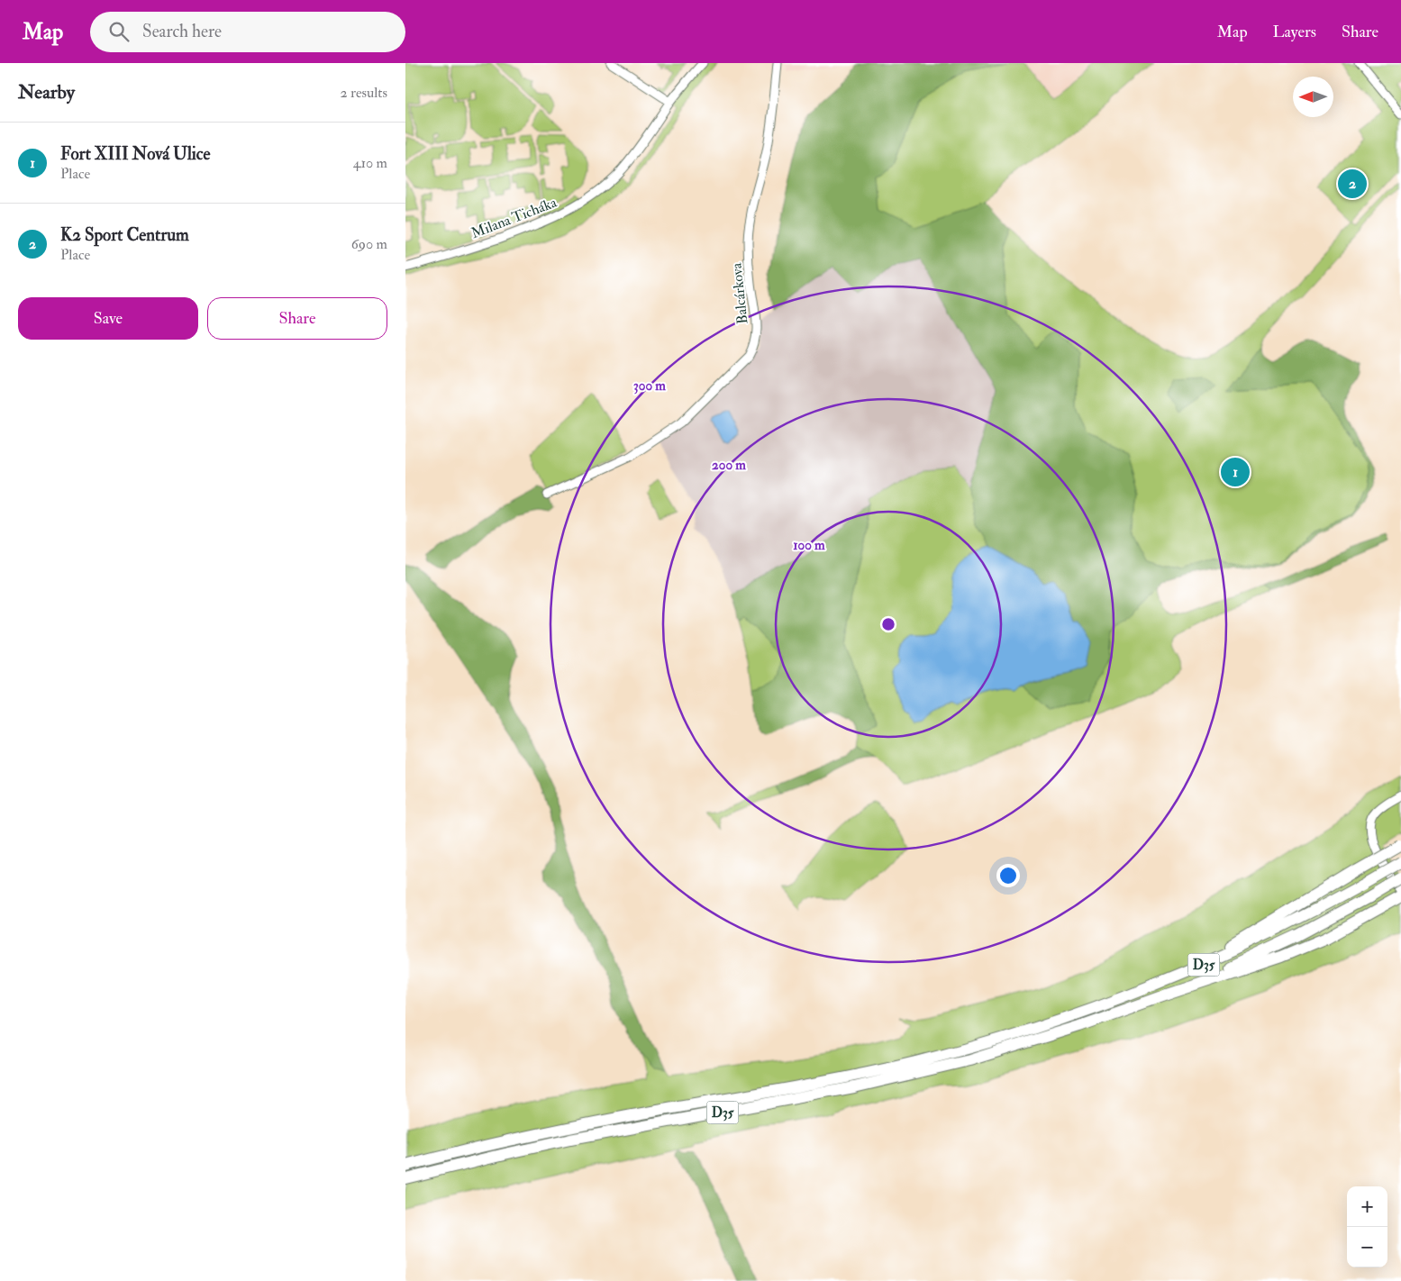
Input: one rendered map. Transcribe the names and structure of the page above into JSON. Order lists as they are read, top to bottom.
{
  "streets": {
    "highway": ["D35"],
    "street": ["Milana Ticháka", "Balcárkova"]
  },
  "north": "left",
  "page": {
    "header": "Map",
    "search": "Search here",
    "nav": ["Map", "Layers", "Share"],
    "heading": ["Nearby", "2 results"],
    "list": [
      {
        "mark": "1",
        "name": "Fort XIII Nová Ulice",
        "note": "Place",
        "value": "410 m"
      },
      {
        "mark": "2",
        "name": "K2 Sport Centrum",
        "note": "Place",
        "value": "690 m"
      }
    ],
    "pins": ["2", "1"],
    "buttons": ["Save", "Share"],
    "map_buttons": ["+", "−"]
  },
  "rings": ["300 m", "200 m", "100 m"]
}
